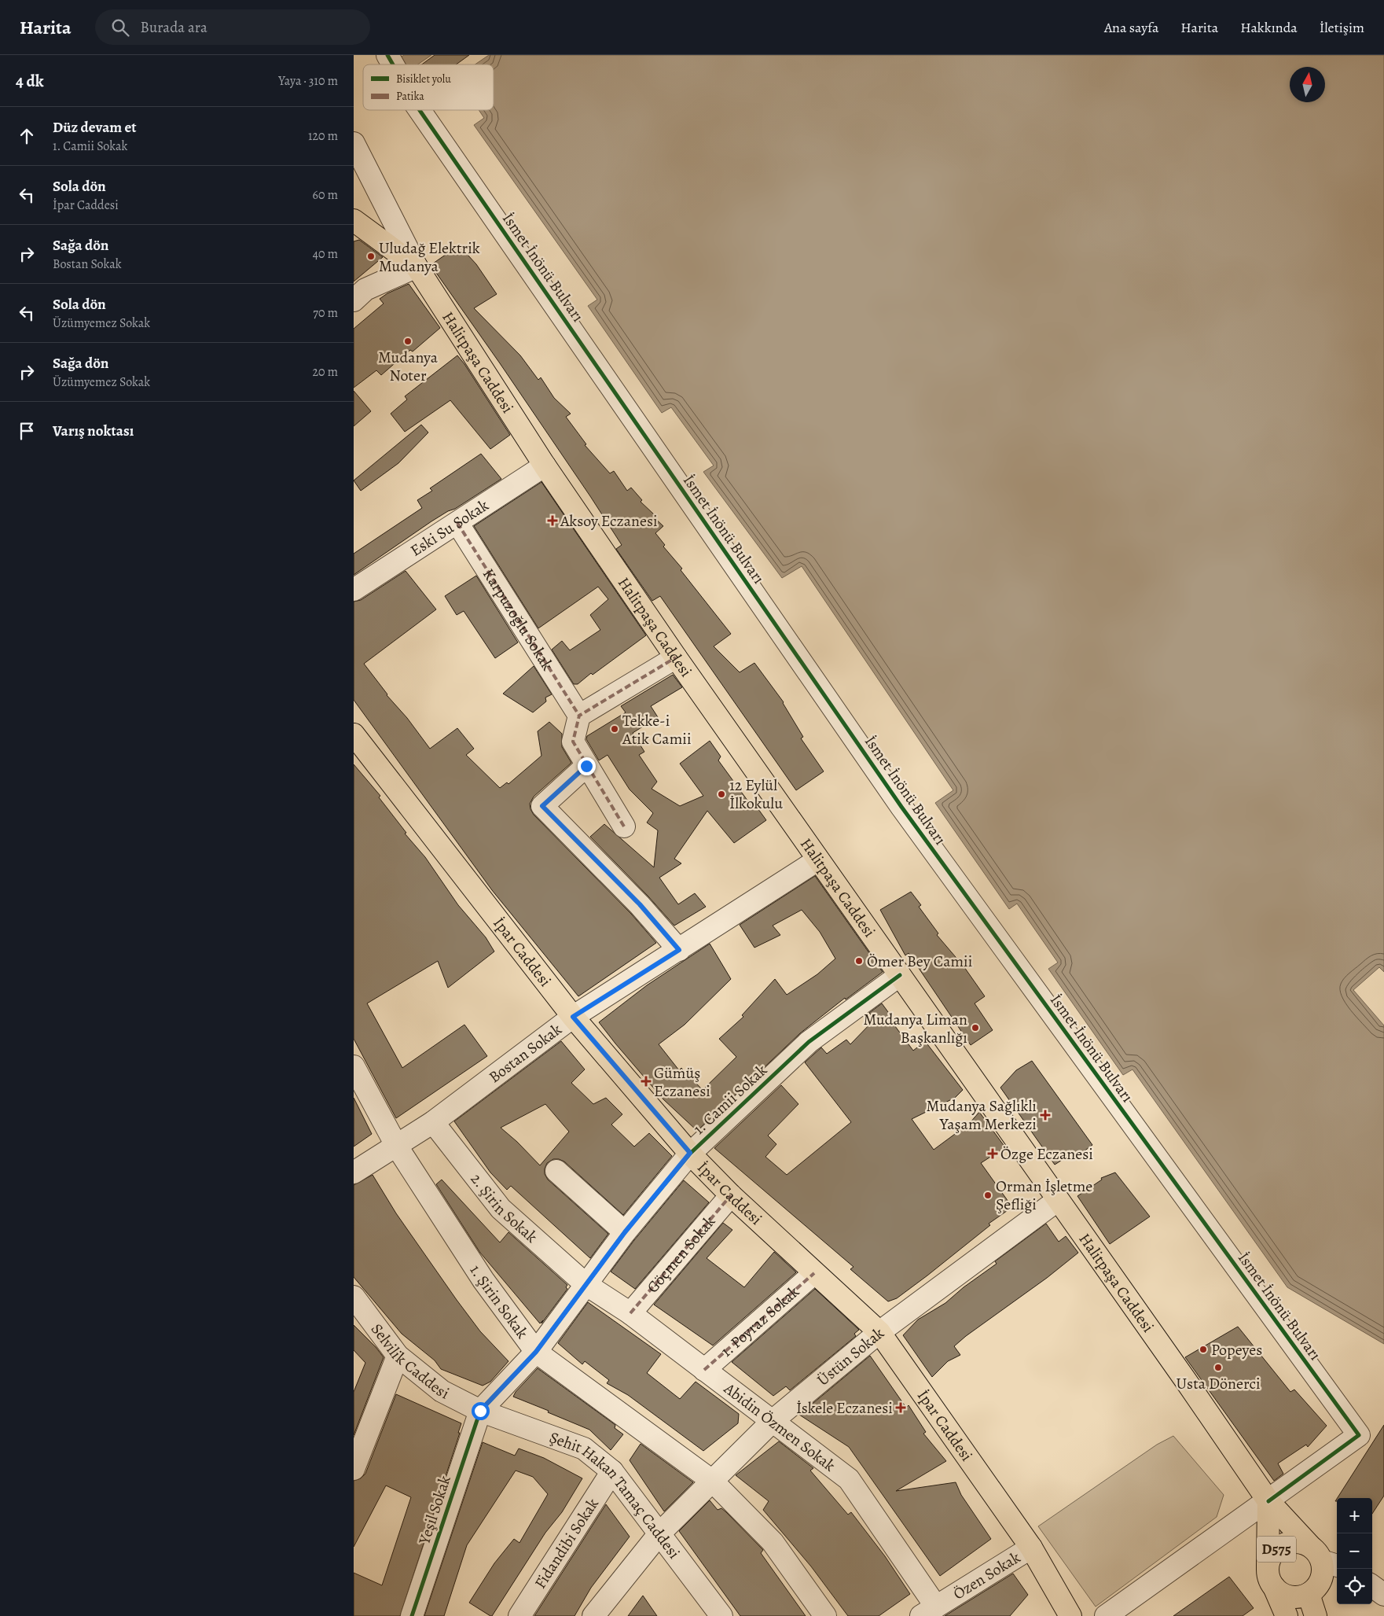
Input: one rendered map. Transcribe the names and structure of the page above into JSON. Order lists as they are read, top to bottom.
{
  "streets": {
    "main road": ["Halitpaşa Caddesi", "İpar Caddesi", "D575"],
    "street": [
      "İsmet İnönü Bulvarı",
      "Eski Su Sokak",
      "Karpuzoğlu Sokak",
      "Bostan Sokak",
      "1. Camii Sokak",
      "2. Şirin Sokak",
      "Göçmen Sokak",
      "1. Şirin Sokak",
      "1. Poyraz Sokak",
      "Üstün Sokak",
      "Selvilik Caddesi",
      "Abidin Özmen Sokak",
      "Şehit Hakan Tamaç Caddesi",
      "Yeşil Sokak",
      "Fidandibi Sokak",
      "Özen Sokak"
    ]
  },
  "crossings": [
    ["İsmet İnönü Bulvarı", "Halitpaşa Caddesi"],
    ["Halitpaşa Caddesi", "Eski Su Sokak"],
    ["Halitpaşa Caddesi", "Bostan Sokak"],
    ["Halitpaşa Caddesi", "1. Camii Sokak"],
    ["Halitpaşa Caddesi", "Üstün Sokak"],
    ["Halitpaşa Caddesi", "D575"],
    ["Eski Su Sokak", "Karpuzoğlu Sokak"],
    ["İpar Caddesi", "Bostan Sokak"],
    ["İpar Caddesi", "1. Camii Sokak"],
    ["İpar Caddesi", "Göçmen Sokak"],
    ["İpar Caddesi", "1. Poyraz Sokak"],
    ["İpar Caddesi", "Üstün Sokak"],
    ["İpar Caddesi", "Özen Sokak"],
    ["Bostan Sokak", "2. Şirin Sokak"],
    ["Bostan Sokak", "1. Şirin Sokak"],
    ["1. Camii Sokak", "2. Şirin Sokak"],
    ["1. Camii Sokak", "1. Şirin Sokak"],
    ["1. Camii Sokak", "Selvilik Caddesi"],
    ["1. Camii Sokak", "Abidin Özmen Sokak"],
    ["1. Camii Sokak", "Şehit Hakan Tamaç Caddesi"],
    ["1. Camii Sokak", "Yeşil Sokak"],
    ["2. Şirin Sokak", "Abidin Özmen Sokak"],
    ["Göçmen Sokak", "Abidin Özmen Sokak"],
    ["1. Şirin Sokak", "Üstün Sokak"],
    ["1. Poyraz Sokak", "Abidin Özmen Sokak"],
    ["Üstün Sokak", "Abidin Özmen Sokak"],
    ["Üstün Sokak", "Şehit Hakan Tamaç Caddesi"],
    ["Selvilik Caddesi", "Şehit Hakan Tamaç Caddesi"],
    ["Selvilik Caddesi", "Yeşil Sokak"],
    ["Abidin Özmen Sokak", "Özen Sokak"],
    ["Şehit Hakan Tamaç Caddesi", "Yeşil Sokak"],
    ["Şehit Hakan Tamaç Caddesi", "Fidandibi Sokak"]
  ],
  "places": {
    "other": [
      "Uludağ Elektrik Mudanya",
      "Mudanya Noter",
      "Tekke-i Atik Camii",
      "12 Eylül İlkokulu",
      "Ömer Bey Camii",
      "Mudanya Liman Başkanlığı",
      "Orman İşletme Şefliği",
      "Popeyes",
      "Usta Dönerci"
    ],
    "health": [
      "Aksoy Eczanesi",
      "Gümüş Eczanesi",
      "Mudanya Sağlıklı Yaşam Merkezi",
      "Özge Eczanesi",
      "İskele Eczanesi"
    ]
  },
  "legend": ["Bisiklet yolu", "Patika"],
  "north": "top",
  "page": {
    "header": "Harita",
    "search": "Burada ara",
    "nav": [
      "Ana sayfa",
      "Harita",
      "Hakkında",
      "İletişim"
    ],
    "heading": ["4 dk", "Yaya · 310 m"],
    "list": [
      ["Düz devam et", "1. Camii Sokak", "120 m"],
      ["Sola dön", "İpar Caddesi", "60 m"],
      ["Sağa dön", "Bostan Sokak", "40 m"],
      ["Sola dön", "Üzümyemez Sokak", "70 m"],
      ["Sağa dön", "Üzümyemez Sokak", "20 m"],
      "Varış noktası"
    ],
    "map_buttons": ["+", "−"]
  }
}
